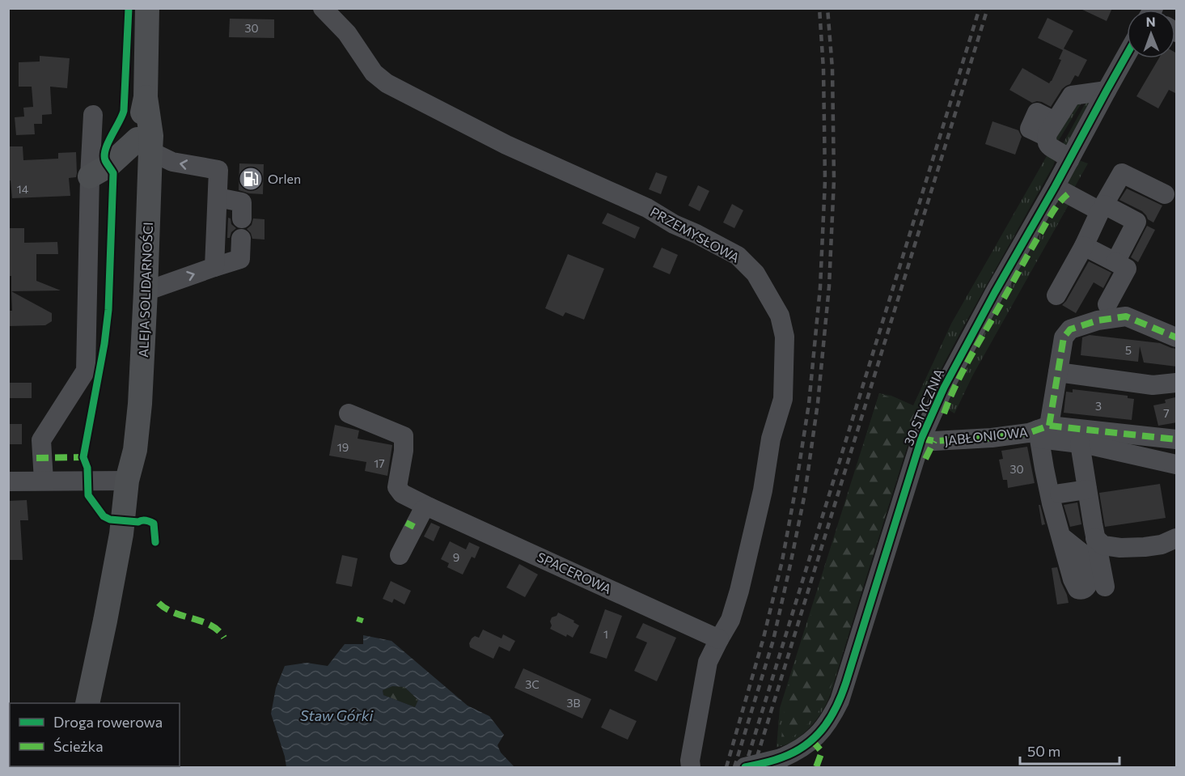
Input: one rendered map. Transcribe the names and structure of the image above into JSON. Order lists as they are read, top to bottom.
{
  "streets": {
    "main road": ["ALEJA SOLIDARNOŚCI"],
    "street": [
      "PRZEMYSŁOWA",
      "30 STYCZNIA",
      "JABŁONIOWA",
      "SPACEROWA"
    ]
  },
  "crossings": [
    ["PRZEMYSŁOWA", "SPACEROWA"],
    ["30 STYCZNIA", "JABŁONIOWA"]
  ],
  "water": ["Staw Górki"],
  "places": {
    "fuel station": ["Orlen"]
  },
  "house_numbers": [
    "30",
    "14",
    "5",
    "3",
    "7",
    "19",
    "17",
    "30",
    "9",
    "1",
    "3C",
    "3B"
  ],
  "legend": ["Droga rowerowa", "Ścieżka"],
  "scale_bar": "50 m",
  "north": "top"
}
